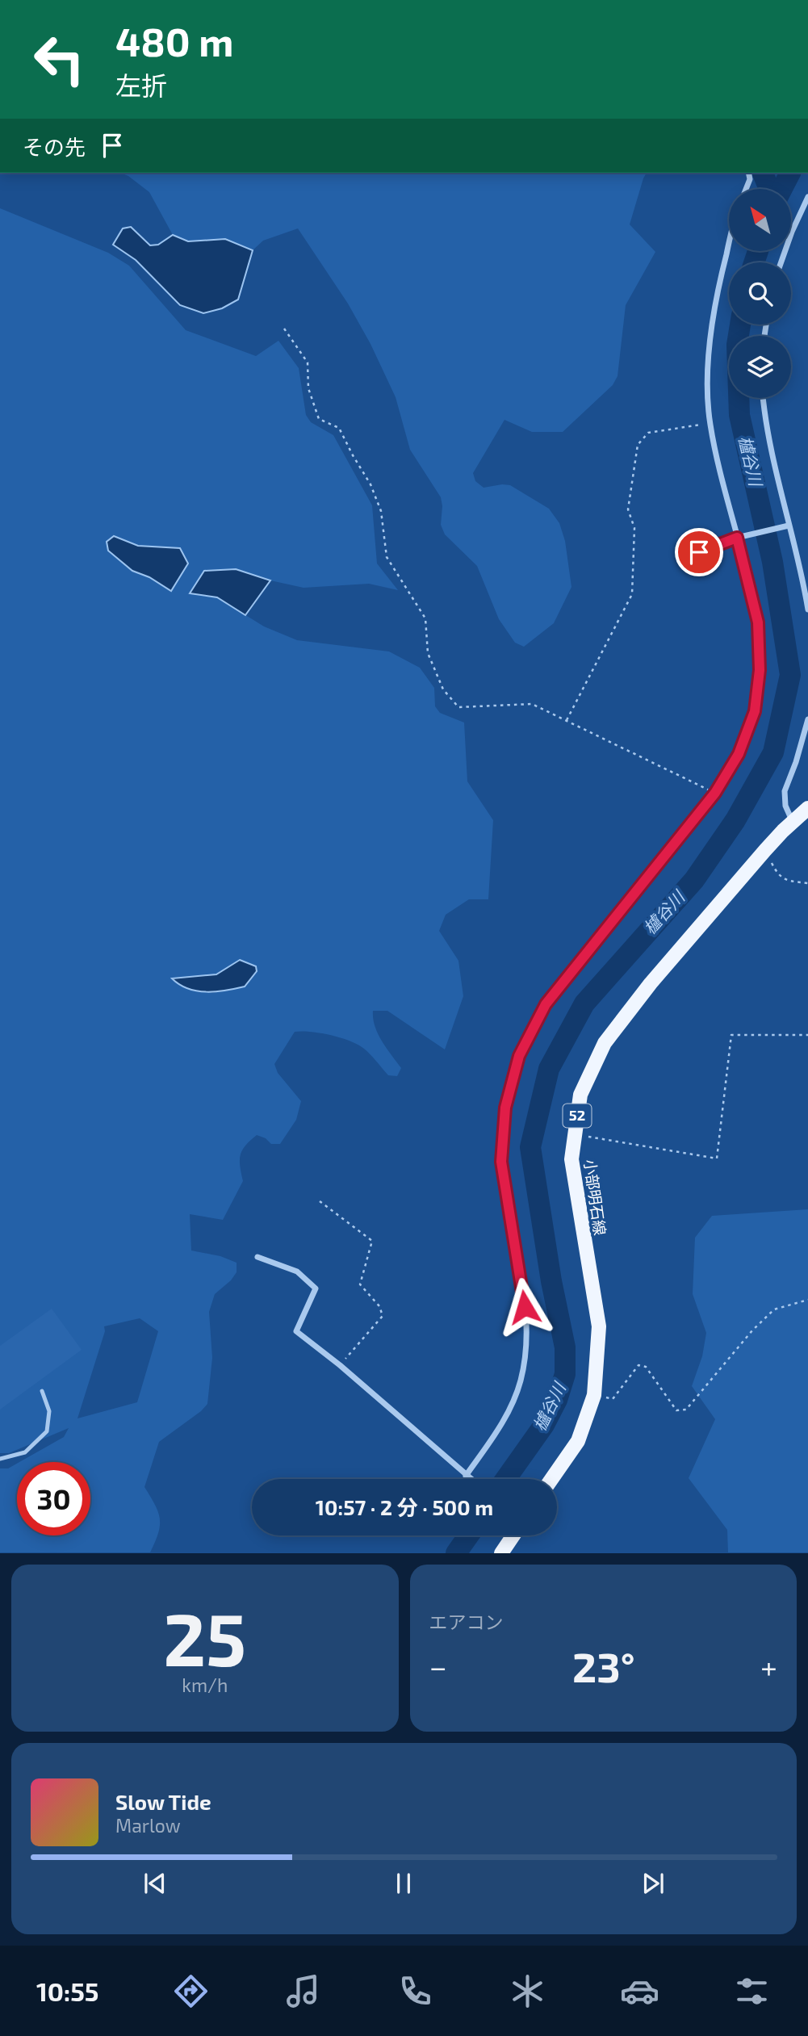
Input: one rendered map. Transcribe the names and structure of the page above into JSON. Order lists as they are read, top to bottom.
{
  "streets": {
    "main road": ["52", "小部明石線"]
  },
  "water": ["櫨谷川"],
  "north": "top left",
  "page": {
    "turn": ["480 m", "左折"],
    "then": "その先",
    "limit": "30",
    "trip": "10:57 · 2 分 · 500 m",
    "tile": [
      ["25", "km/h"],
      "エアコン"
    ],
    "heat": ["−", "23°", "+"],
    "song": ["Slow Tide", "Marlow"],
    "tabs": "10:55"
  }
}
